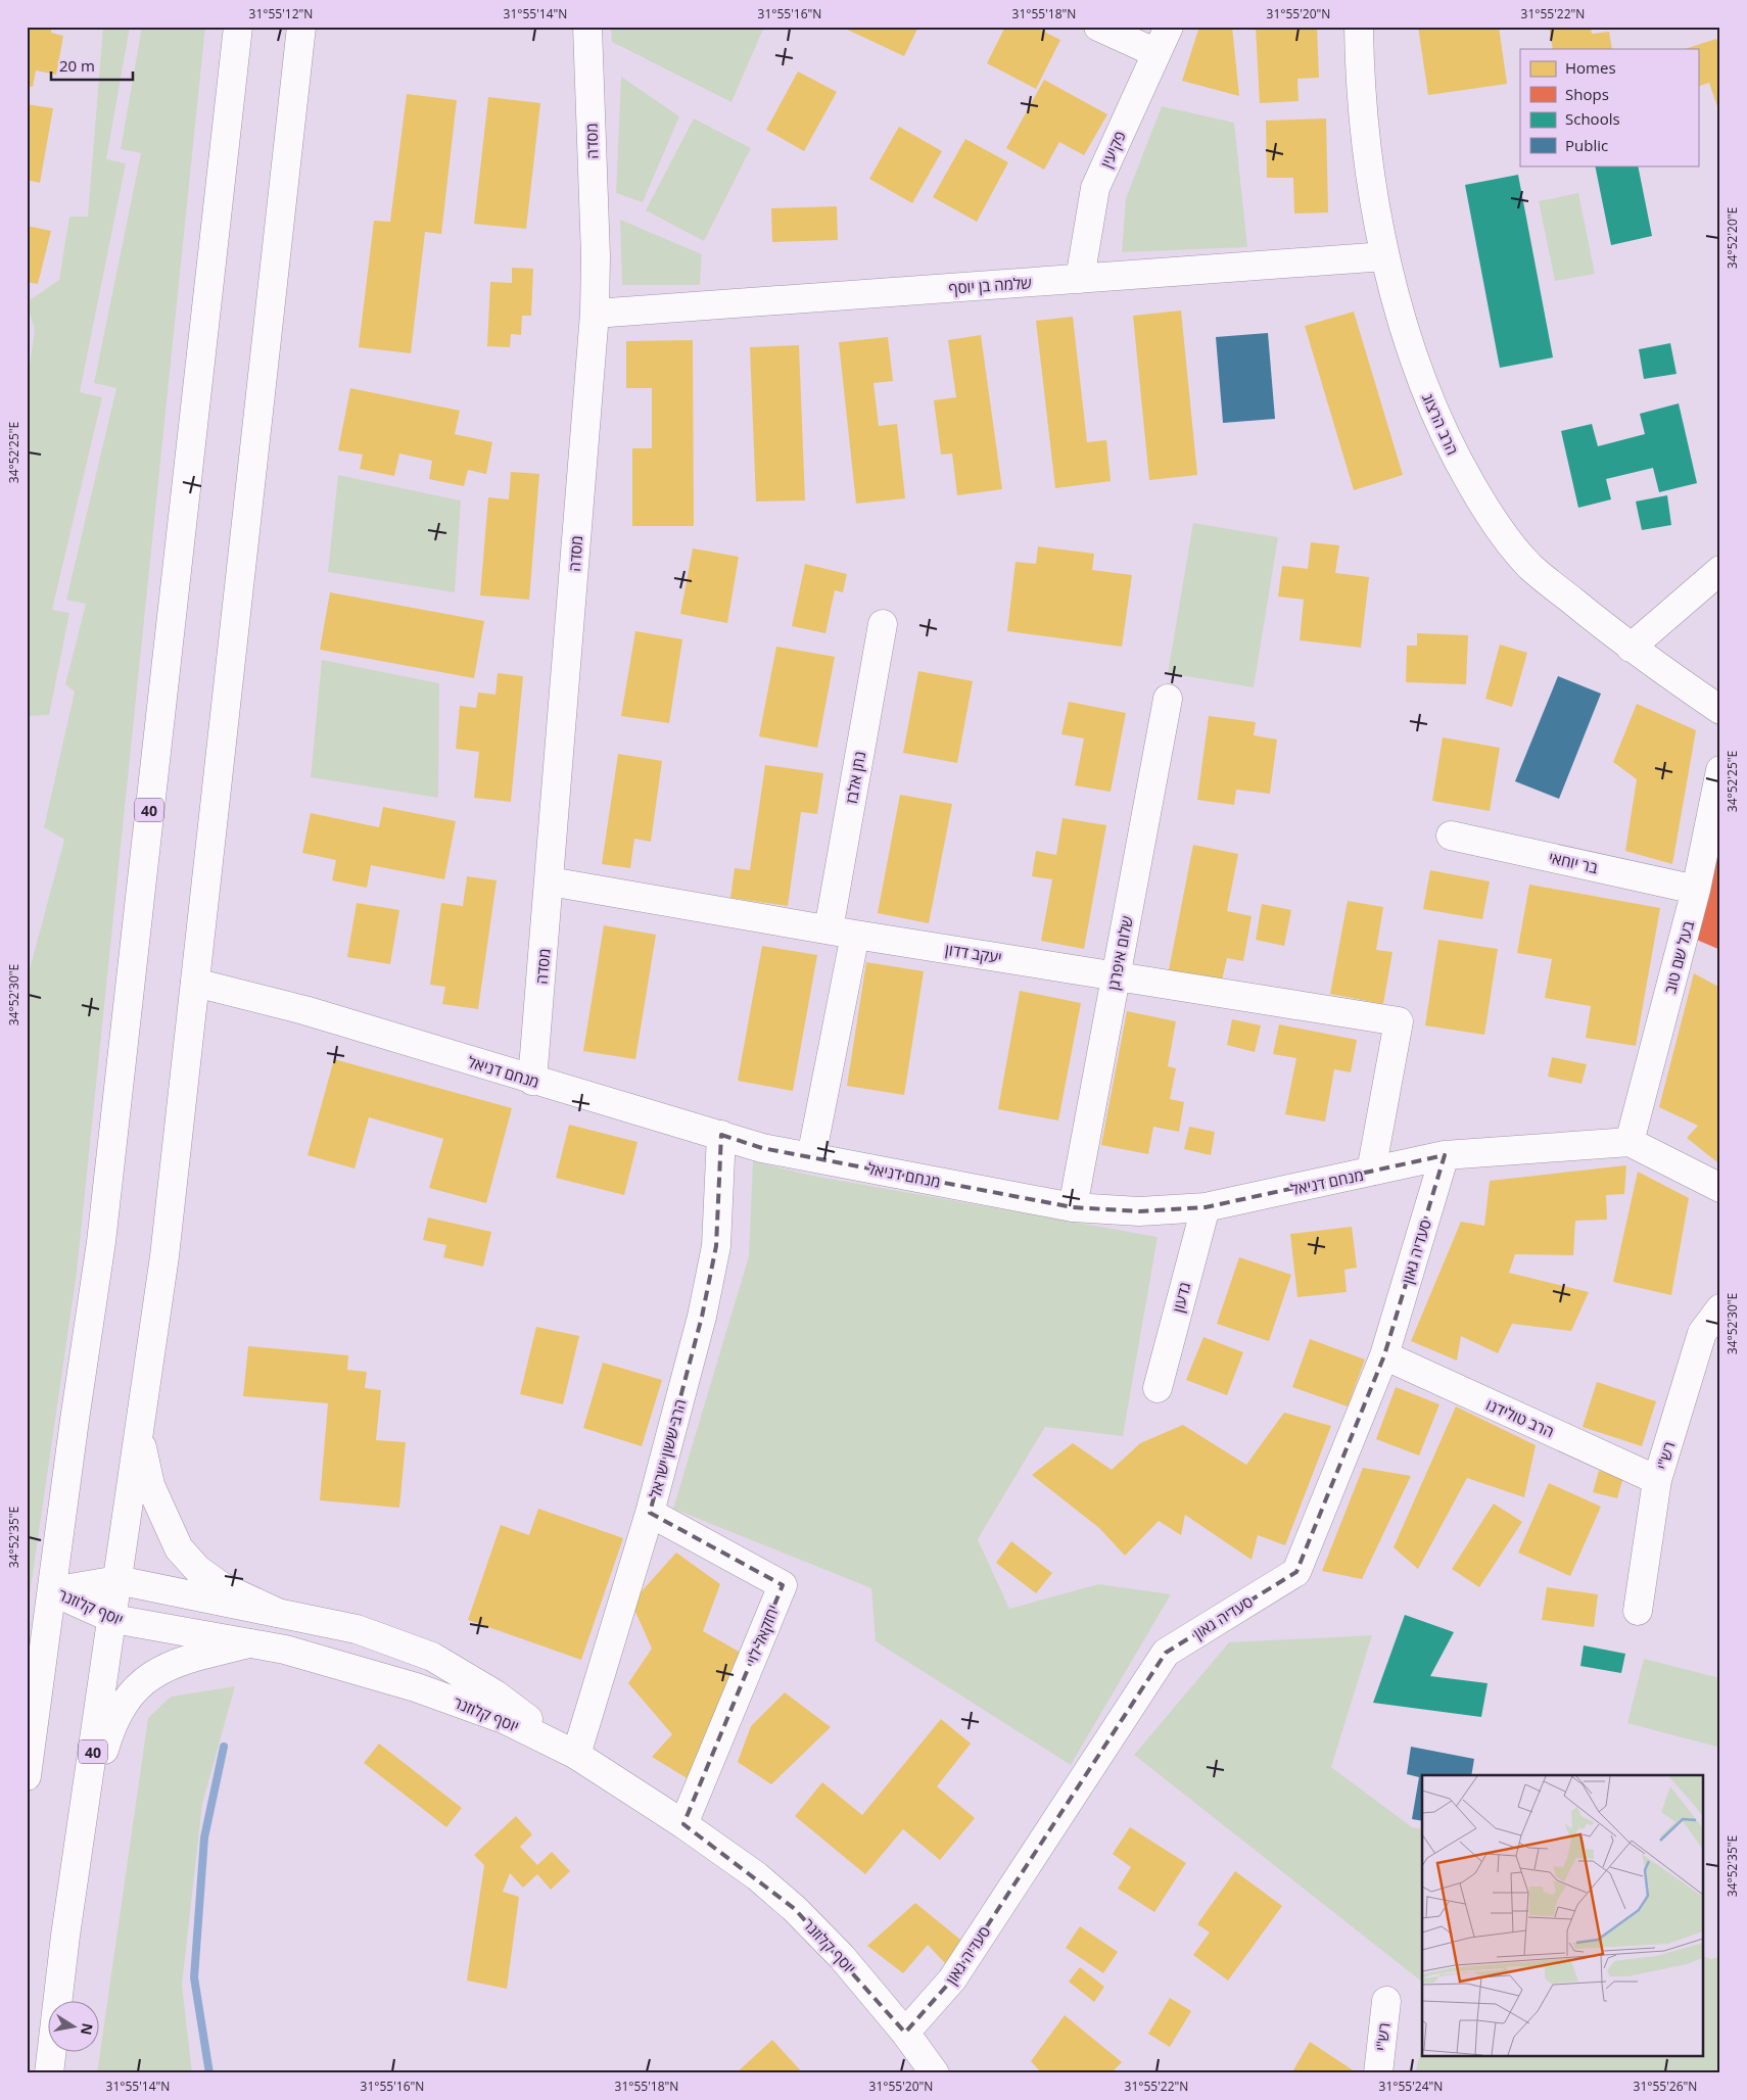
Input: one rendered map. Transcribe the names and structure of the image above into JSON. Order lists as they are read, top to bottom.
{
  "streets": {
    "main road": [
      "מסדה",
      "פקיעין",
      "שלמה בן יוסף",
      "הרב הרצוג",
      "נתן אלבז",
      "40",
      "בר יוחאי",
      "יעקב דדון",
      "שלום איפרגן",
      "בעל שם טוב",
      "מנחם דניאל",
      "סעדיה גאון",
      "גדעון",
      "הרב טולידנו",
      "הרב ששון ישראל",
      "רש\"י",
      "יוסף קלוזנר",
      "יחזקאל לוי"
    ]
  },
  "crossings": [
    ["מסדה", "שלמה בן יוסף"],
    ["מסדה", "יעקב דדון"],
    ["מסדה", "מנחם דניאל"],
    ["פקיעין", "שלמה בן יוסף"],
    ["שלמה בן יוסף", "הרב הרצוג"],
    ["נתן אלבז", "יעקב דדון"],
    ["נתן אלבז", "מנחם דניאל"],
    ["40", "מנחם דניאל"],
    ["40", "יוסף קלוזנר"],
    ["בר יוחאי", "בעל שם טוב"],
    ["יעקב דדון", "שלום איפרגן"],
    ["יעקב דדון", "מנחם דניאל"],
    ["שלום איפרגן", "מנחם דניאל"],
    ["בעל שם טוב", "מנחם דניאל"],
    ["מנחם דניאל", "סעדיה גאון"],
    ["מנחם דניאל", "גדעון"],
    ["מנחם דניאל", "הרב ששון ישראל"],
    ["סעדיה גאון", "הרב טולידנו"],
    ["סעדיה גאון", "יוסף קלוזנר"],
    ["הרב טולידנו", "רש\"י"],
    ["הרב ששון ישראל", "יוסף קלוזנר"],
    ["הרב ששון ישראל", "יחזקאל לוי"],
    ["יוסף קלוזנר", "יחזקאל לוי"]
  ],
  "legend": [
    "Homes",
    "Shops",
    "Schools",
    "Public"
  ],
  "scale_bar": "20 m",
  "north": "right",
  "coordinates": [
    "31°55'12\"N",
    "31°55'14\"N",
    "31°55'16\"N",
    "31°55'18\"N",
    "31°55'20\"N",
    "31°55'22\"N",
    "34°52'20\"E",
    "34°52'25\"E",
    "34°52'30\"E",
    "34°52'35\"E",
    "31°55'24\"N",
    "31°55'26\"N"
  ]
}
